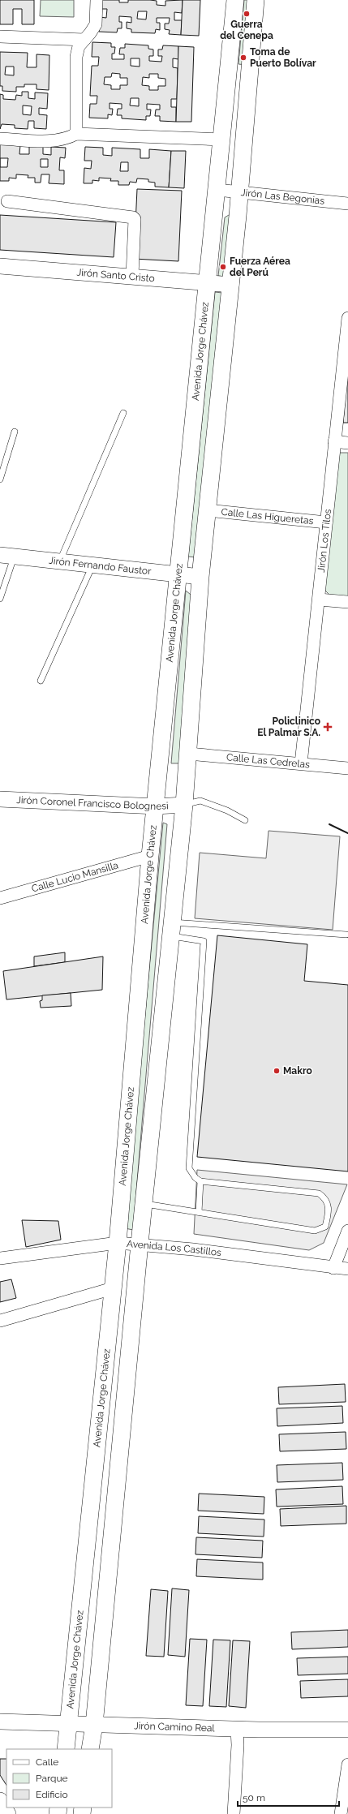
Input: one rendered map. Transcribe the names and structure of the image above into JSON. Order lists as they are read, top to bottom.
{
  "streets": {
    "main road": ["Avenida Jorge Chávez"],
    "street": [
      "Jirón Las Begonias",
      "Jirón Santo Cristo",
      "Calle Las Higueretas",
      "Jirón Los Tilos",
      "Jirón Fernando Faustor",
      "Calle Las Cedrelas",
      "Jirón Coronel Francisco Bolognesi",
      "Calle Lucio Mansilla",
      "Avenida Los Castillos",
      "Jirón Camino Real"
    ]
  },
  "crossings": [
    ["Jirón Las Begonias", "Avenida Jorge Chávez"],
    ["Jirón Santo Cristo", "Avenida Jorge Chávez"],
    ["Avenida Jorge Chávez", "Jirón Fernando Faustor"],
    ["Avenida Jorge Chávez", "Jirón Coronel Francisco Bolognesi"],
    ["Avenida Jorge Chávez", "Calle Lucio Mansilla"],
    ["Avenida Jorge Chávez", "Avenida Los Castillos"],
    ["Avenida Jorge Chávez", "Jirón Camino Real"],
    ["Calle Las Higueretas", "Jirón Los Tilos"],
    ["Jirón Los Tilos", "Calle Las Cedrelas"]
  ],
  "places": {
    "other": [
      "Guerra del Cenepa",
      "Toma de Puerto Bolívar",
      "Fuerza Aérea del Perú",
      "Makro"
    ],
    "health": ["Policlinico El Palmar S.A."]
  },
  "legend": ["Calle", "Parque", "Edificio"],
  "scale_bar": "50 m"
}
